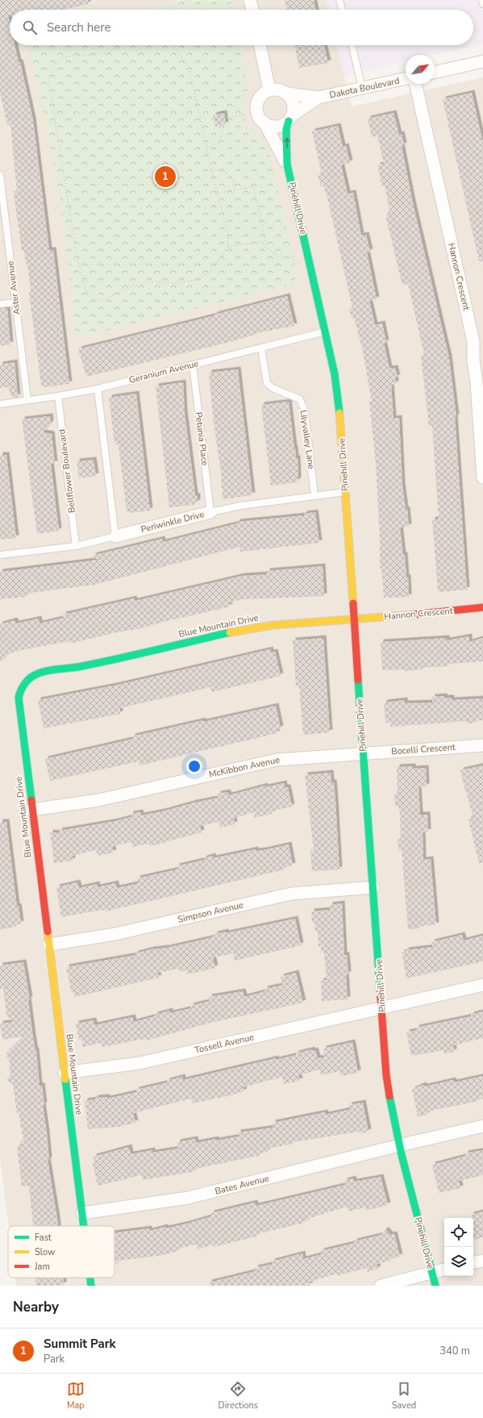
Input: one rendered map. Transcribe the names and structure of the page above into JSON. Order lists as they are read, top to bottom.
{
  "streets": {
    "street": [
      "Dakota Boulevard",
      "Pinehill Drive",
      "Hannon Crescent",
      "Periwinkle Drive",
      "Blue Mountain Drive",
      "Bocelli Crescent",
      "McKibbon Avenue",
      "Simpson Avenue",
      "Tossell Avenue",
      "Bates Avenue"
    ],
    "lane": [
      "Aster Avenue",
      "Geranium Avenue",
      "Petunia Place",
      "Lilyvalley Lane",
      "Bellflower Boulevard"
    ]
  },
  "crossings": [
    ["Dakota Boulevard", "Pinehill Drive"],
    ["Pinehill Drive", "Hannon Crescent"],
    ["Pinehill Drive", "Geranium Avenue"],
    ["Pinehill Drive", "Periwinkle Drive"],
    ["Pinehill Drive", "Blue Mountain Drive"],
    ["Pinehill Drive", "Bocelli Crescent"],
    ["Pinehill Drive", "McKibbon Avenue"],
    ["Pinehill Drive", "Simpson Avenue"],
    ["Pinehill Drive", "Tossell Avenue"],
    ["Pinehill Drive", "Bates Avenue"],
    ["Hannon Crescent", "Blue Mountain Drive"],
    ["Aster Avenue", "Geranium Avenue"],
    ["Geranium Avenue", "Petunia Place"],
    ["Geranium Avenue", "Lilyvalley Lane"],
    ["Geranium Avenue", "Bellflower Boulevard"],
    ["Petunia Place", "Periwinkle Drive"],
    ["Lilyvalley Lane", "Periwinkle Drive"],
    ["Bellflower Boulevard", "Periwinkle Drive"],
    ["Blue Mountain Drive", "McKibbon Avenue"],
    ["Blue Mountain Drive", "Simpson Avenue"],
    ["Blue Mountain Drive", "Tossell Avenue"],
    ["Blue Mountain Drive", "Bates Avenue"],
    ["Bocelli Crescent", "McKibbon Avenue"]
  ],
  "legend": ["Fast", "Slow", "Jam"],
  "north": "top right",
  "page": {
    "search": "Search here",
    "pins": "1",
    "heading": "Nearby",
    "list": [
      {
        "mark": "1",
        "name": "Summit Park",
        "note": "Park",
        "value": "340 m"
      }
    ],
    "nav": ["Map", "Directions", "Saved"]
  }
}
